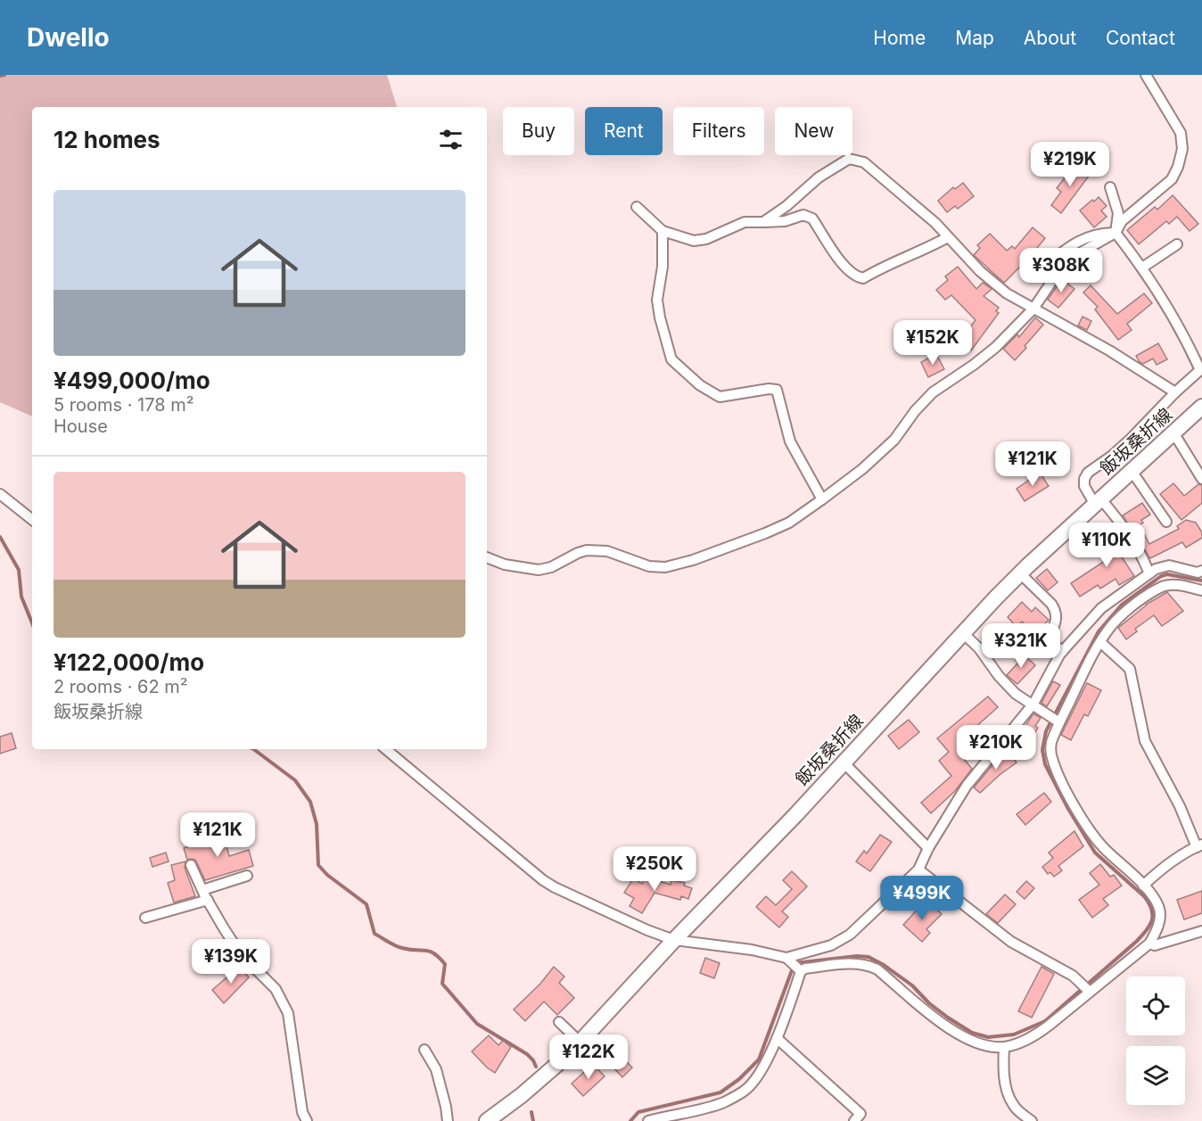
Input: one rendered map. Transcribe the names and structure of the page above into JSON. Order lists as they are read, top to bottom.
{
  "streets": {
    "main road": ["飯坂桑折線"]
  },
  "page": {
    "header": "Dwello",
    "nav": [
      "Home",
      "Map",
      "About",
      "Contact"
    ],
    "chip": [
      "Buy",
      "Rent",
      "Filters",
      "New"
    ],
    "heading": "12 homes",
    "price": [
      "¥219K",
      "¥308K",
      "¥152K",
      "¥121K",
      "¥110K",
      "¥321K",
      "¥210K",
      "¥121K",
      "¥250K",
      "¥499K",
      "¥139K",
      "¥122K"
    ],
    "list": [
      {
        "name": "¥499,000/mo",
        "note": "5 rooms · 178 m² · House"
      },
      {
        "name": "¥122,000/mo",
        "note": "2 rooms · 62 m² · 飯坂桑折線"
      }
    ]
  }
}
